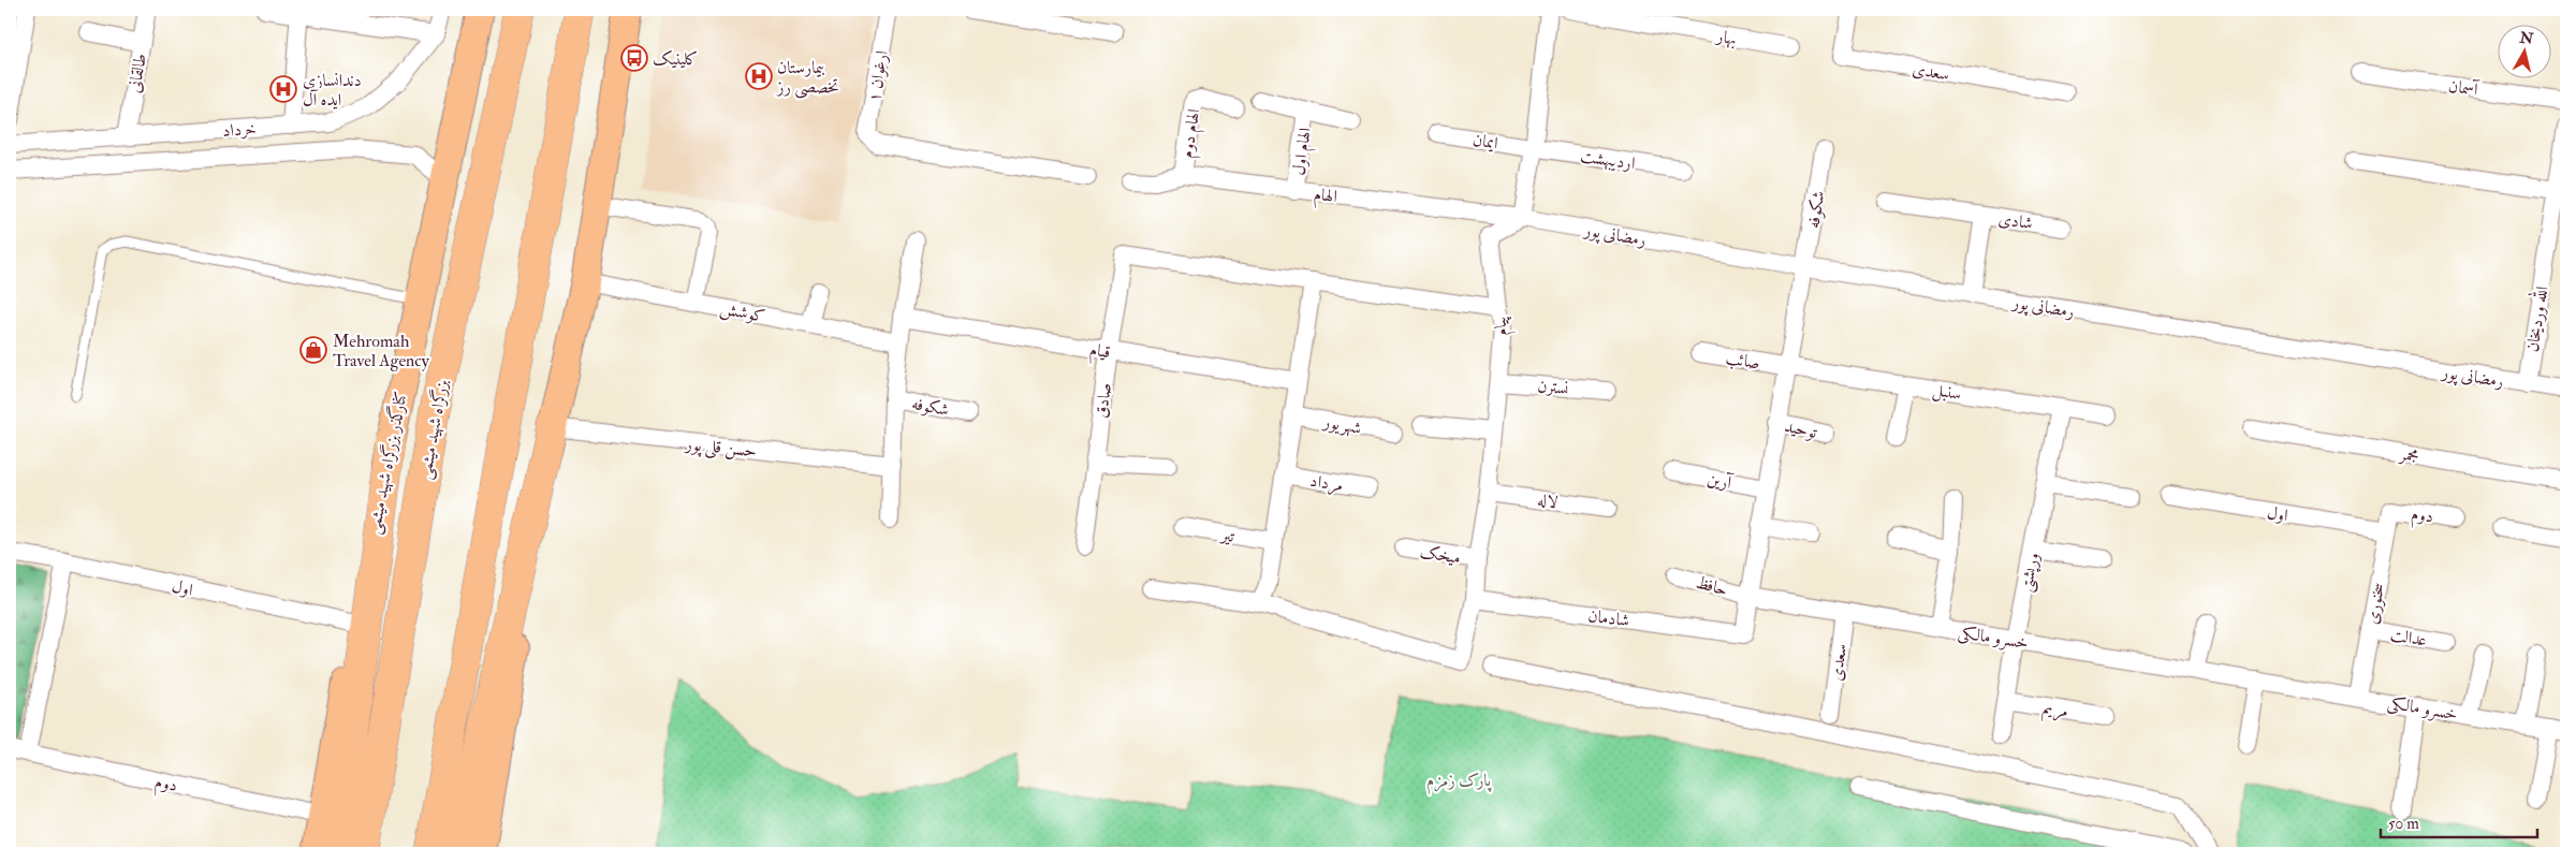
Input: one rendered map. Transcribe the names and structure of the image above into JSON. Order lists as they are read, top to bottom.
{
  "streets": {
    "highway": ["بزرگراه شهید میثمی"],
    "main road": ["کنارگذر بزرگراه شهید میثمی"],
    "street": [
      "بهار",
      "سعدی",
      "طالقانی",
      "ارغوان ۱",
      "آسمان",
      "خرداد",
      "الهام دوم",
      "ایمان",
      "الهام اول",
      "اردیبهشت",
      "الهام",
      "شکوفه",
      "شادی",
      "رمضانی پور",
      "کوشش",
      "الله وردیخان",
      "پیام",
      "قیام",
      "صائب",
      "نسترن",
      "سنبل",
      "صادق",
      "شهریور",
      "توحید",
      "حسن قلی پور",
      "مجمر",
      "آرین",
      "مرداد",
      "لاله",
      "اول",
      "دوم",
      "تیر",
      "میخک",
      "ورپشتی",
      "حافظ",
      "سخنوری",
      "شادمان",
      "خسرو مالکی",
      "عدالت",
      "مریم"
    ]
  },
  "crossings": [
    ["سعدی", "خسرو مالکی"],
    ["طالقانی", "خرداد"],
    ["خرداد", "کنارگذر بزرگراه شهید میثمی"],
    ["الهام دوم", "الهام"],
    ["ایمان", "اردیبهشت"],
    ["الهام اول", "الهام"],
    ["الهام", "رمضانی پور"],
    ["الهام", "پیام"],
    ["شکوفه", "رمضانی پور"],
    ["شادی", "رمضانی پور"],
    ["رمضانی پور", "الله وردیخان"],
    ["رمضانی پور", "پیام"],
    ["پیام", "نسترن"],
    ["پیام", "لاله"],
    ["پیام", "میخک"],
    ["پیام", "شادمان"],
    ["قیام", "صادق"],
    ["صائب", "سنبل"],
    ["سنبل", "ورپشتی"],
    ["کنارگذر بزرگراه شهید میثمی", "اول"],
    ["کنارگذر بزرگراه شهید میثمی", "دوم"],
    ["اول", "سخنوری"],
    ["دوم", "سخنوری"],
    ["ورپشتی", "خسرو مالکی"],
    ["ورپشتی", "مریم"],
    ["حافظ", "شادمان"],
    ["حافظ", "خسرو مالکی"],
    ["سخنوری", "خسرو مالکی"],
    ["سخنوری", "عدالت"],
    ["شادمان", "خسرو مالکی"]
  ],
  "parks": ["پارک زمزم"],
  "places": {
    "bus stop": ["کلینیک"],
    "hospital": ["بیمارستان تخصصی رز", "دندانسازی ایده آل"],
    "shop": ["Mehromah Travel Agency"]
  },
  "scale_bar": "50 m",
  "north": "top"
}
